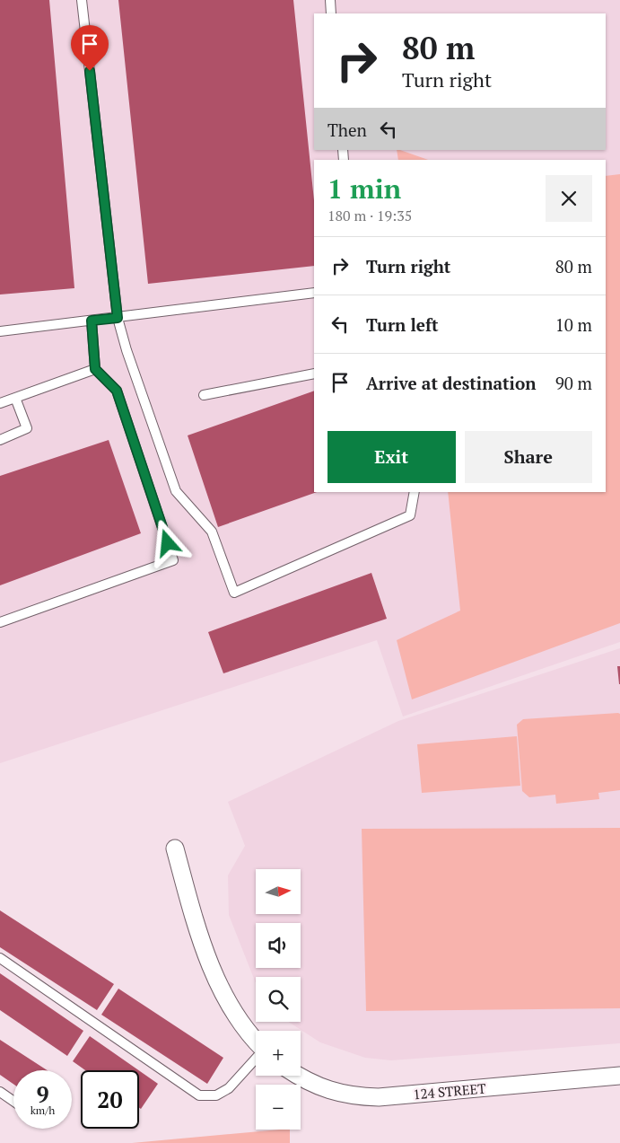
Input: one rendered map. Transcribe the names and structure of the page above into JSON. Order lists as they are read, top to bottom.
{
  "streets": {
    "street": ["124 STREET"]
  },
  "north": "right",
  "page": {
    "turn": ["80 m", "Turn right"],
    "then": "Then",
    "heading": ["1 min", "180 m · 19:35"],
    "list": [
      {
        "name": "Turn right",
        "value": "80 m"
      },
      {
        "name": "Turn left",
        "value": "10 m"
      },
      {
        "name": "Arrive at destination",
        "value": "90 m"
      }
    ],
    "buttons": ["Exit", "Share"],
    "map_buttons": ["+", "−"],
    "speed": "9 km/h",
    "limit": "20"
  }
}
